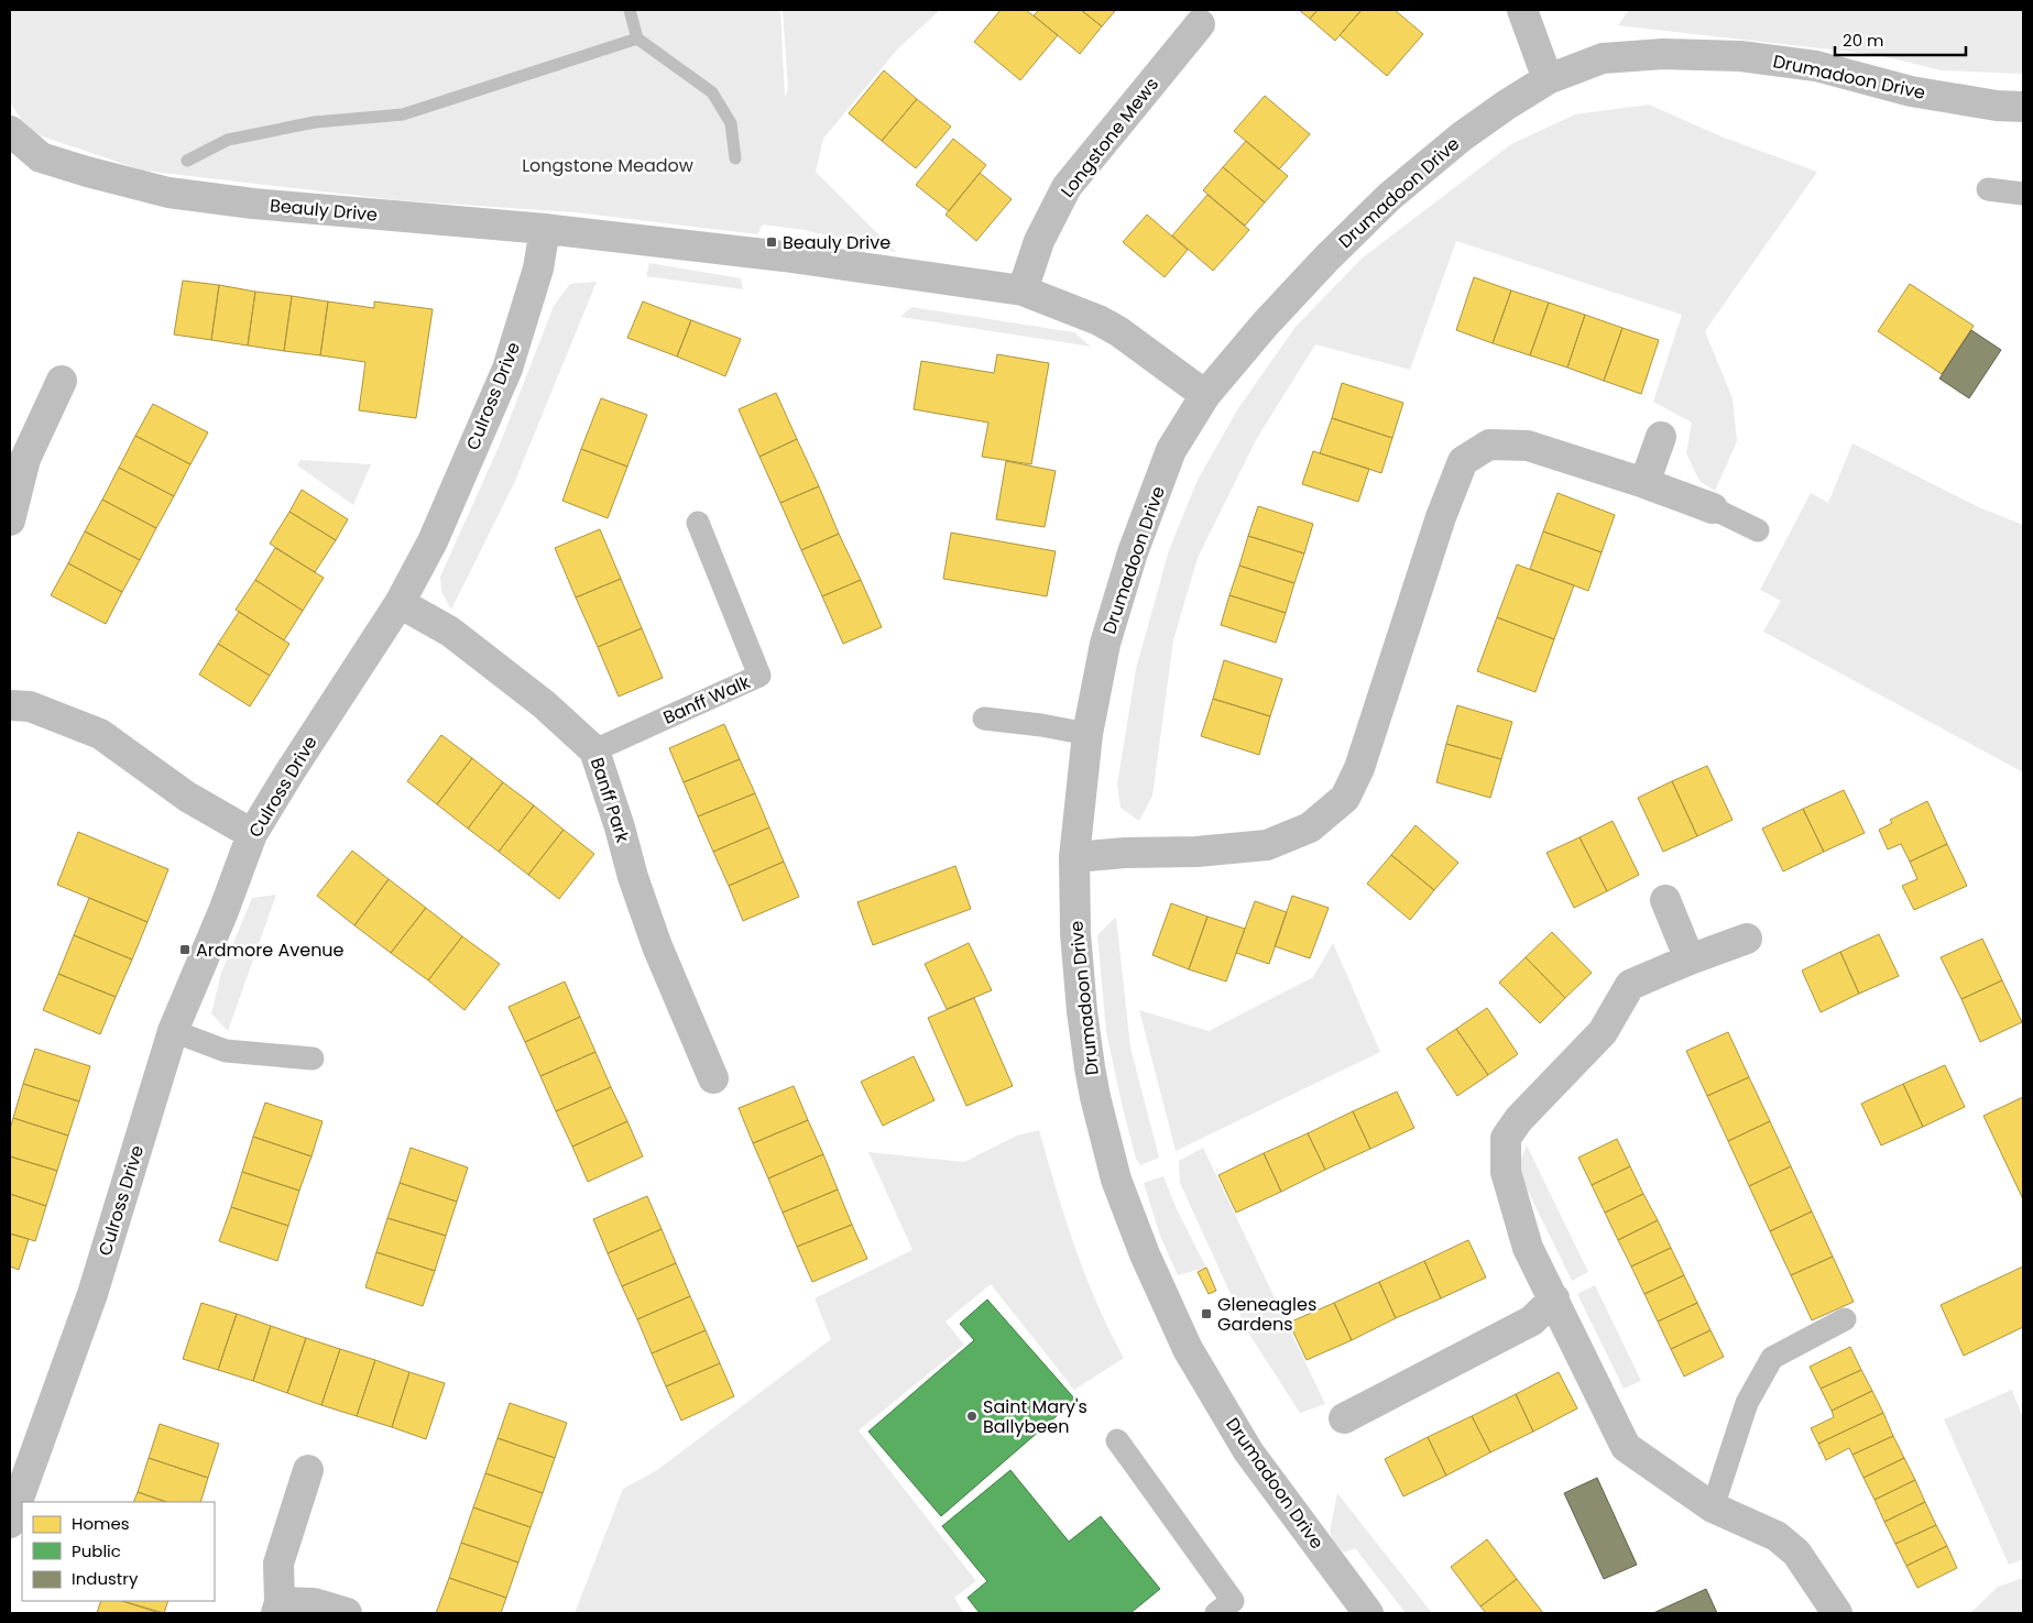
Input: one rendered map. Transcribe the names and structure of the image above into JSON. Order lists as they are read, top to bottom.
{
  "streets": {
    "street": [
      "Drumadoon Drive",
      "Longstone Mews",
      "Beauly Drive",
      "Culross Drive",
      "Banff Park"
    ],
    "lane": ["Banff Walk"]
  },
  "crossings": [
    ["Drumadoon Drive", "Beauly Drive"],
    ["Longstone Mews", "Beauly Drive"],
    ["Beauly Drive", "Culross Drive"],
    ["Culross Drive", "Banff Park"],
    ["Banff Walk", "Banff Park"]
  ],
  "parks": ["Longstone Meadow"],
  "places": {
    "transit": ["Beauly Drive", "Ardmore Avenue", "Gleneagles Gardens"],
    "other": ["Saint Mary's Ballybeen"]
  },
  "legend": ["Homes", "Public", "Industry"],
  "scale_bar": "20 m"
}
